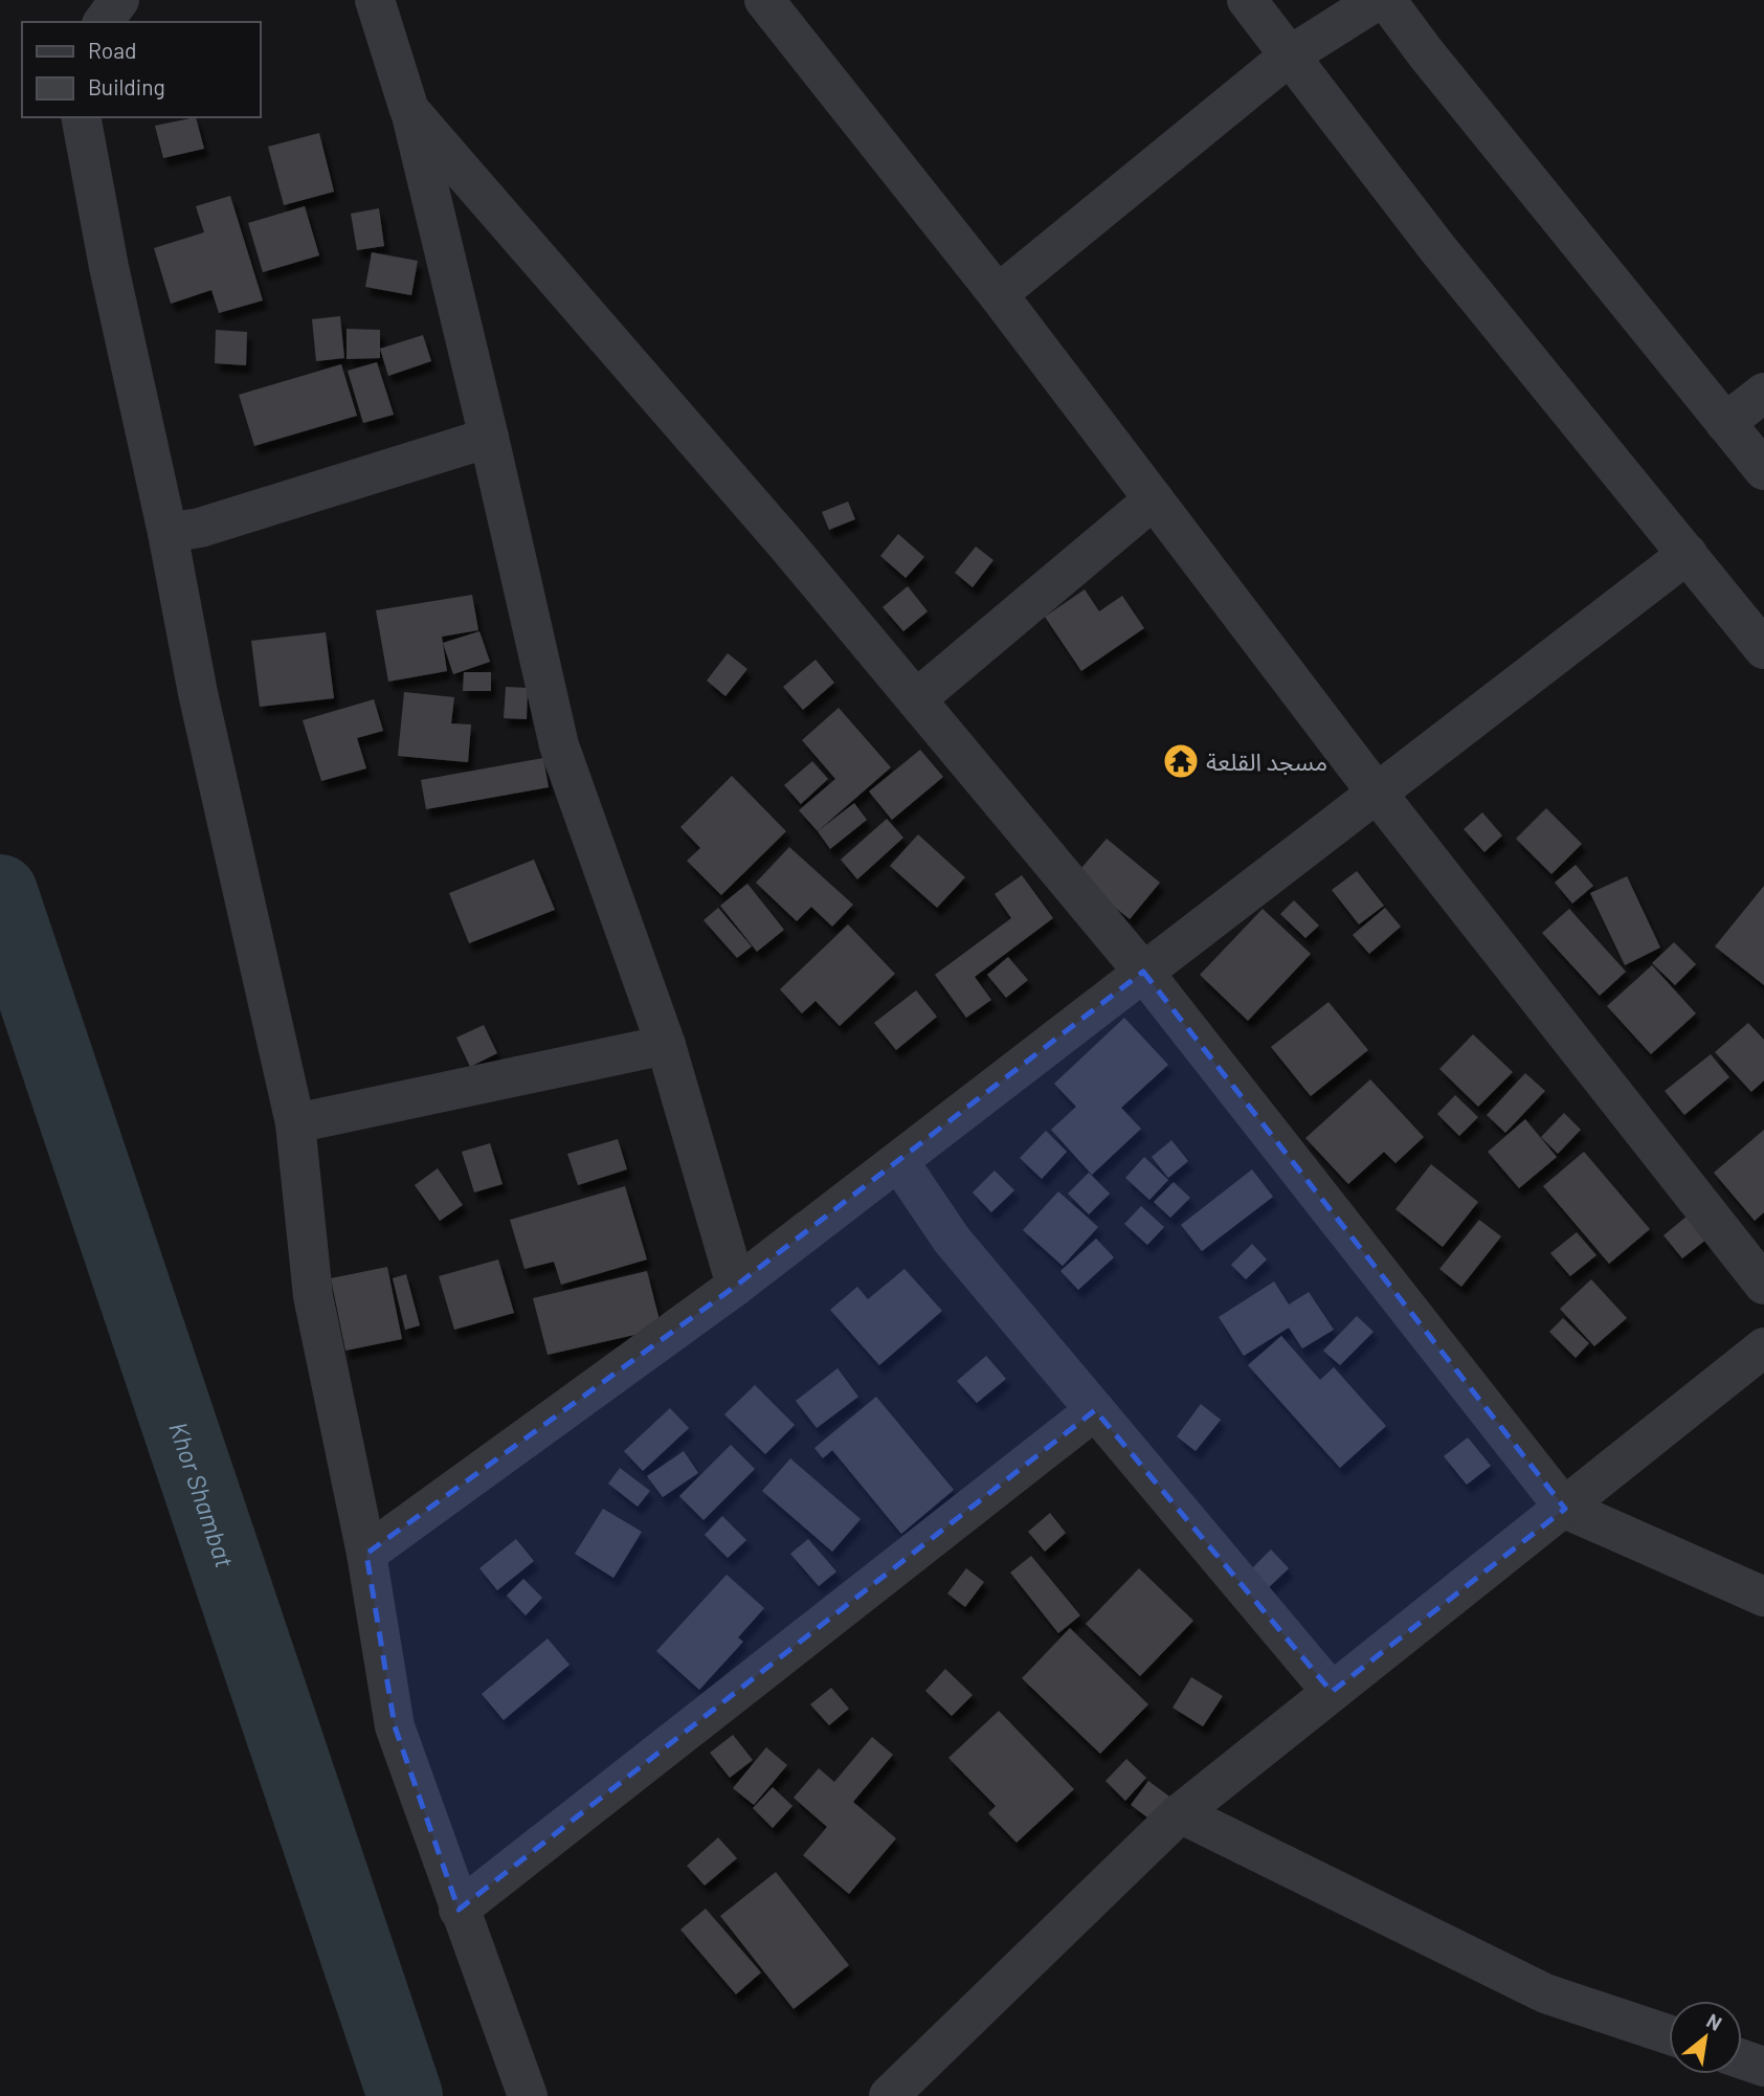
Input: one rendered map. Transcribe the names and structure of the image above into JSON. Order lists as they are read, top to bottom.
{
  "water": ["Khor Shambat"],
  "places": {
    "temple": ["مسجد القلعة"]
  },
  "legend": ["Road", "Building"],
  "north": "top right"
}
